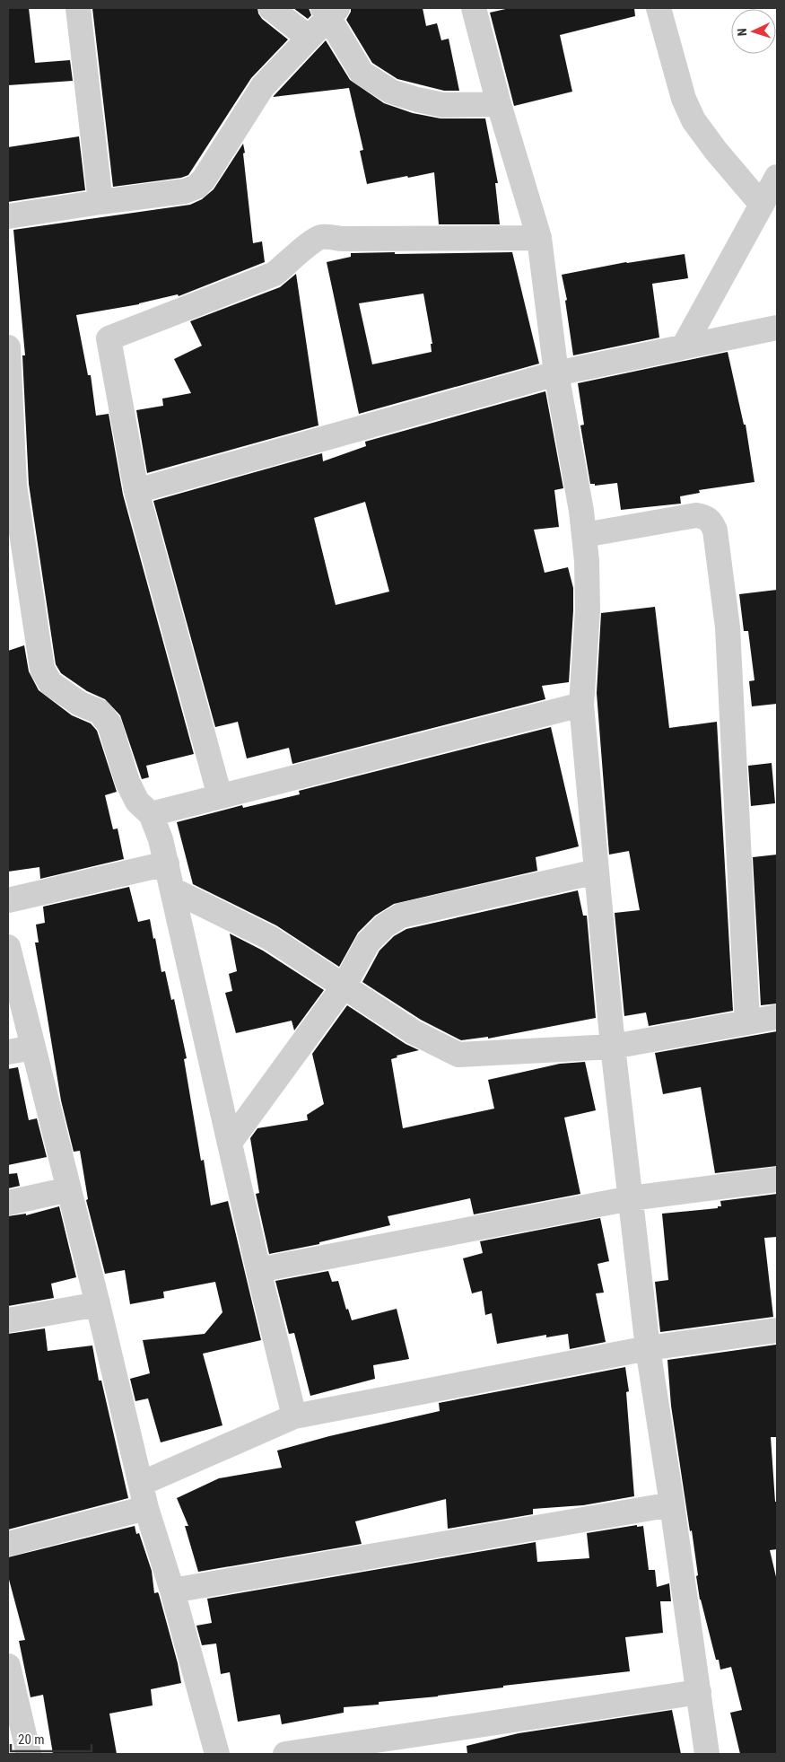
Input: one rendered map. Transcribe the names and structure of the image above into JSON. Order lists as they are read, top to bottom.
{
  "scale_bar": "20 m",
  "north": "left"
}
